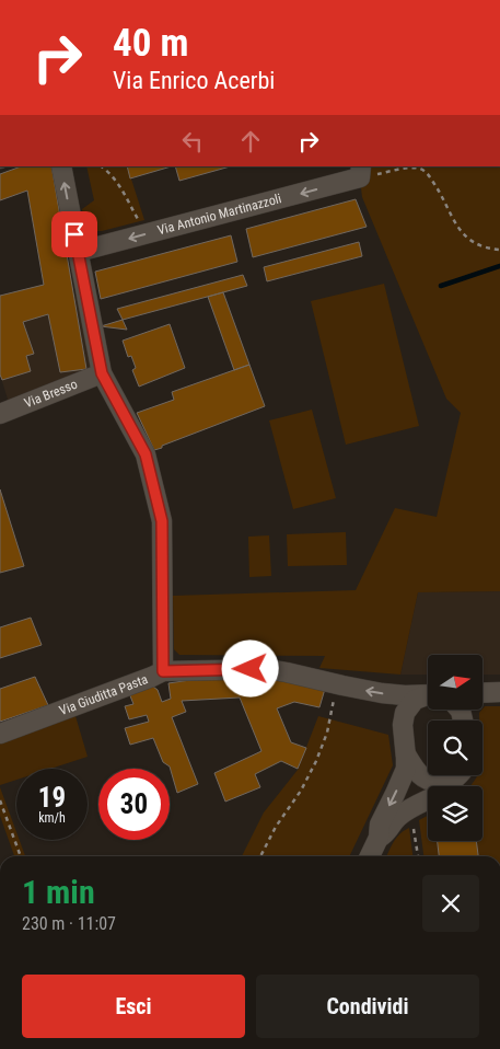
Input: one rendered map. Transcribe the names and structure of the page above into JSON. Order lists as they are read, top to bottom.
{
  "streets": {
    "street": ["Via Antonio Martinazzoli", "Via Bresso", "Via Giuditta Pasta"]
  },
  "one_way": ["Via Antonio Martinazzoli", "Via Giuditta Pasta"],
  "north": "right",
  "page": {
    "turn": ["40 m", "Via Enrico Acerbi"],
    "speed": "19 km/h",
    "limit": "30",
    "heading": ["1 min", "230 m · 11:07"],
    "buttons": ["Esci", "Condividi"]
  }
}
